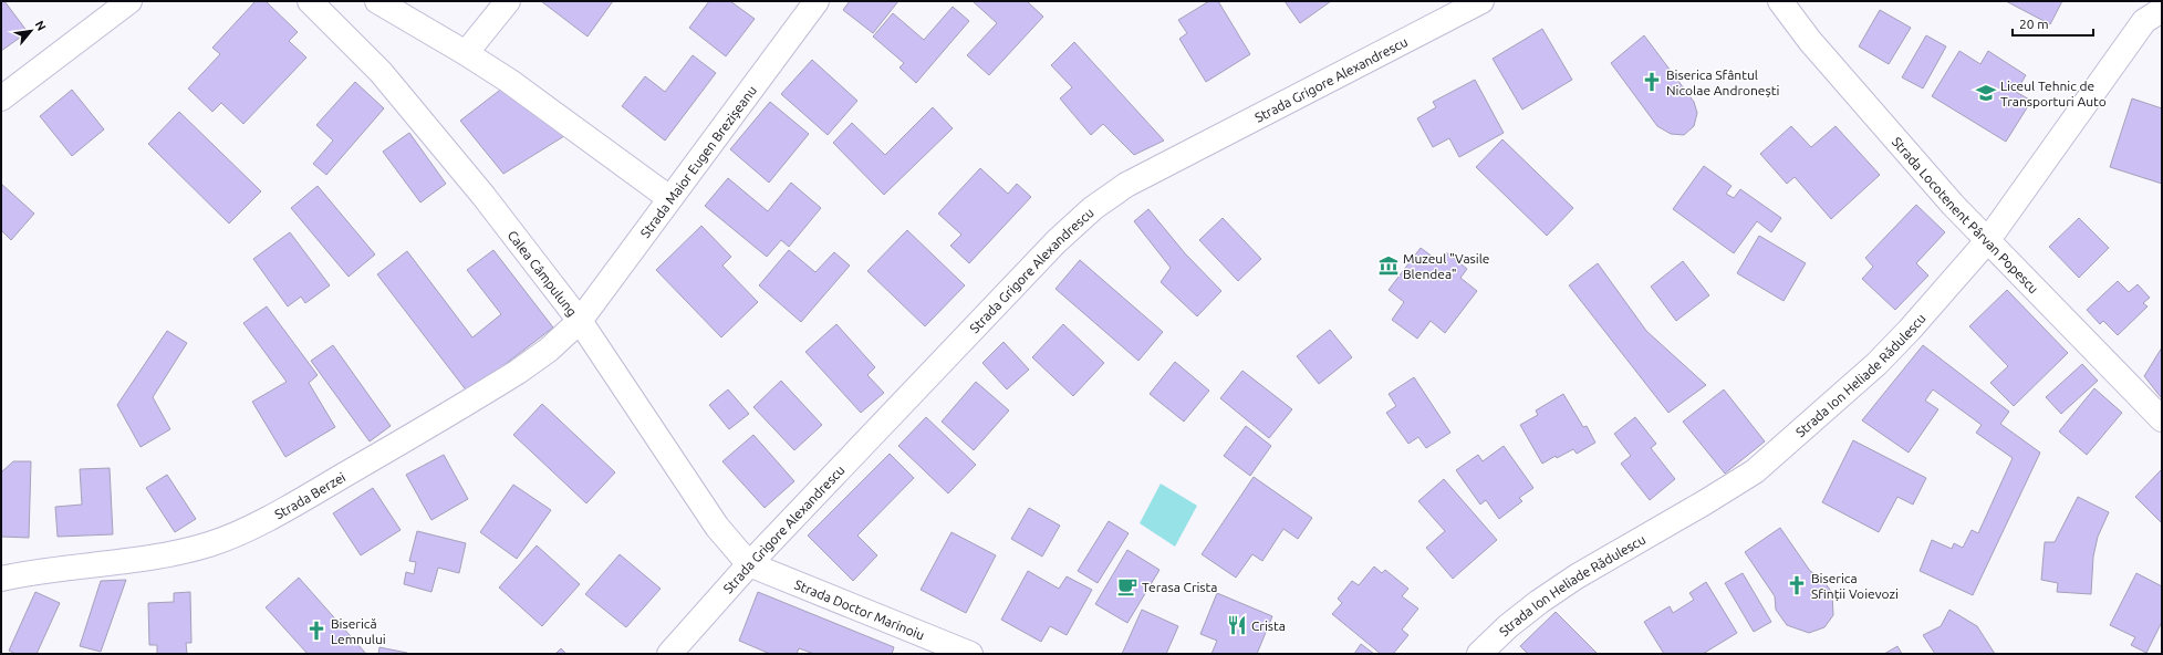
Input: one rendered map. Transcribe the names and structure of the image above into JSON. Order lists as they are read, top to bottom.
{
  "streets": {
    "street": [
      "Strada Grigore Alexandrescu",
      "Strada Maior Eugen Brezișeanu",
      "Strada Locotenent Pârvan Popescu",
      "Calea Câmpulung",
      "Strada Ion Heliade Rădulescu",
      "Strada Berzei",
      "Strada Doctor Marinoiu"
    ]
  },
  "crossings": [
    ["Strada Grigore Alexandrescu", "Calea Câmpulung"],
    ["Strada Grigore Alexandrescu", "Strada Doctor Marinoiu"],
    ["Strada Maior Eugen Brezișeanu", "Calea Câmpulung"],
    ["Strada Maior Eugen Brezișeanu", "Strada Berzei"],
    ["Strada Locotenent Pârvan Popescu", "Strada Ion Heliade Rădulescu"],
    ["Calea Câmpulung", "Strada Berzei"],
    ["Calea Câmpulung", "Strada Doctor Marinoiu"]
  ],
  "places": {
    "church": ["Biserica Sfântul Nicolae Andronești", "Biserica Sfinții Voievozi", "Biserică Lemnului"],
    "school or university": ["Liceul Tehnic de Transporturi Auto"],
    "museum": ["Muzeul \"Vasile Blendea\""],
    "cafe": ["Terasa Crista"],
    "restaurant": ["Crista"]
  },
  "scale_bar": "20 m",
  "north": "top right"
}
